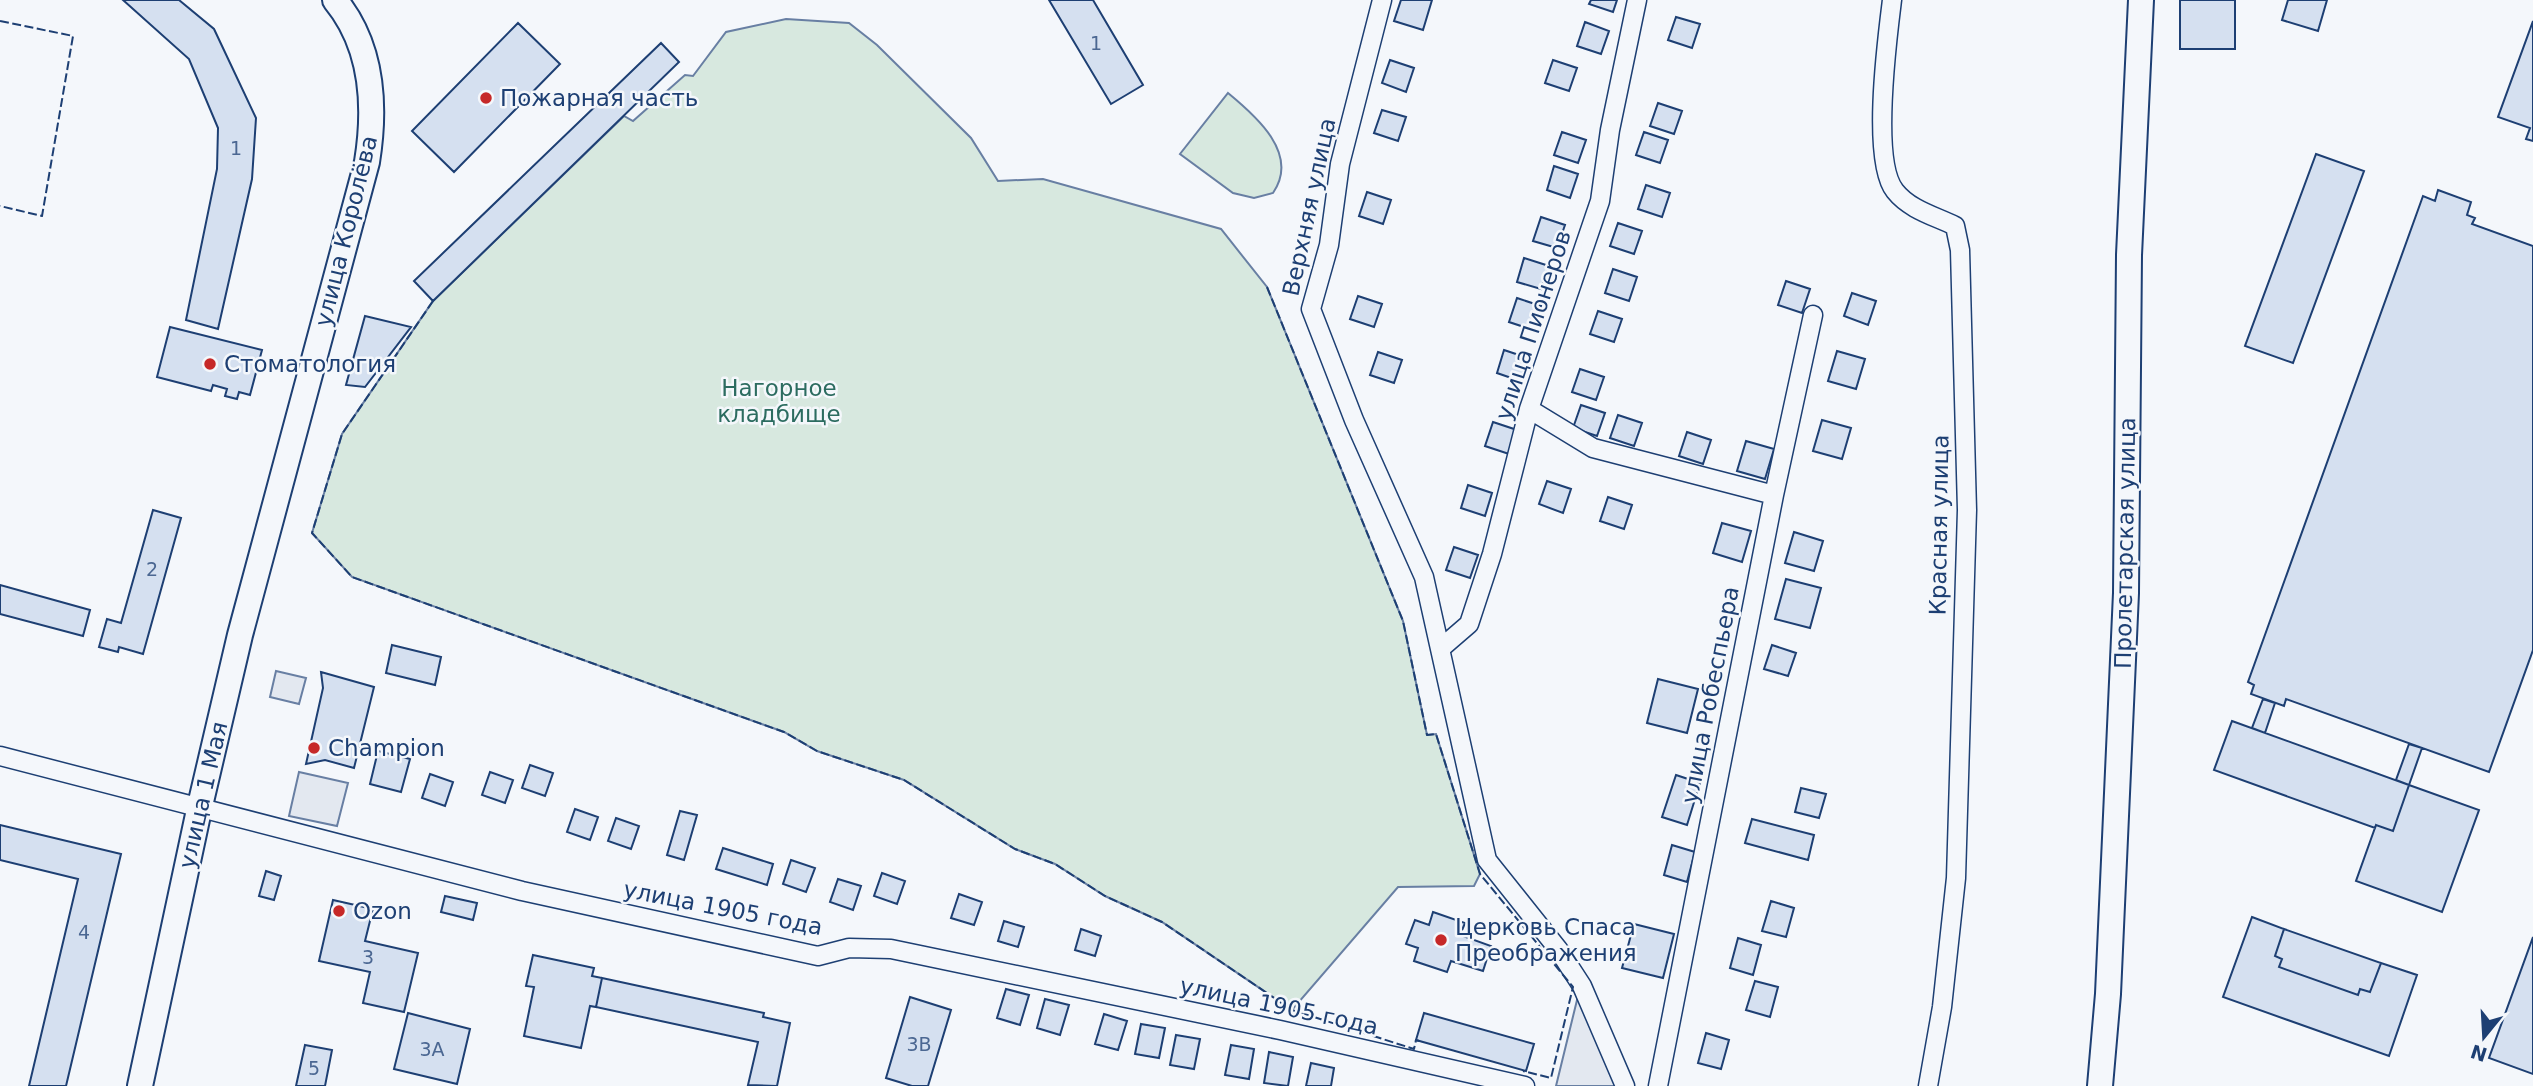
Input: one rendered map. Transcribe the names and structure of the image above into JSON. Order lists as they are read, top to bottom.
{
  "streets": {
    "main road": ["улица Королёва", "Пролетарская улица", "улица 1 Мая"],
    "street": [
      "Верхняя улица",
      "улица Пионеров",
      "Красная улица",
      "улица Робеспьера",
      "улица 1905 года"
    ]
  },
  "crossings": [
    ["Верхняя улица", "улица Пионеров"],
    ["улица Королёва", "улица 1 Мая"],
    ["улица 1 Мая", "улица 1905 года"]
  ],
  "parks": ["Нагорное кладбище"],
  "places": [
    "Пожарная часть",
    "Стоматология",
    "Champion",
    "Ozon",
    "Церковь Спаса Преображения"
  ],
  "house_numbers": [
    "1",
    "1",
    "2",
    "4",
    "3",
    "3В",
    "3А",
    "5"
  ],
  "north": "bottom"
}
